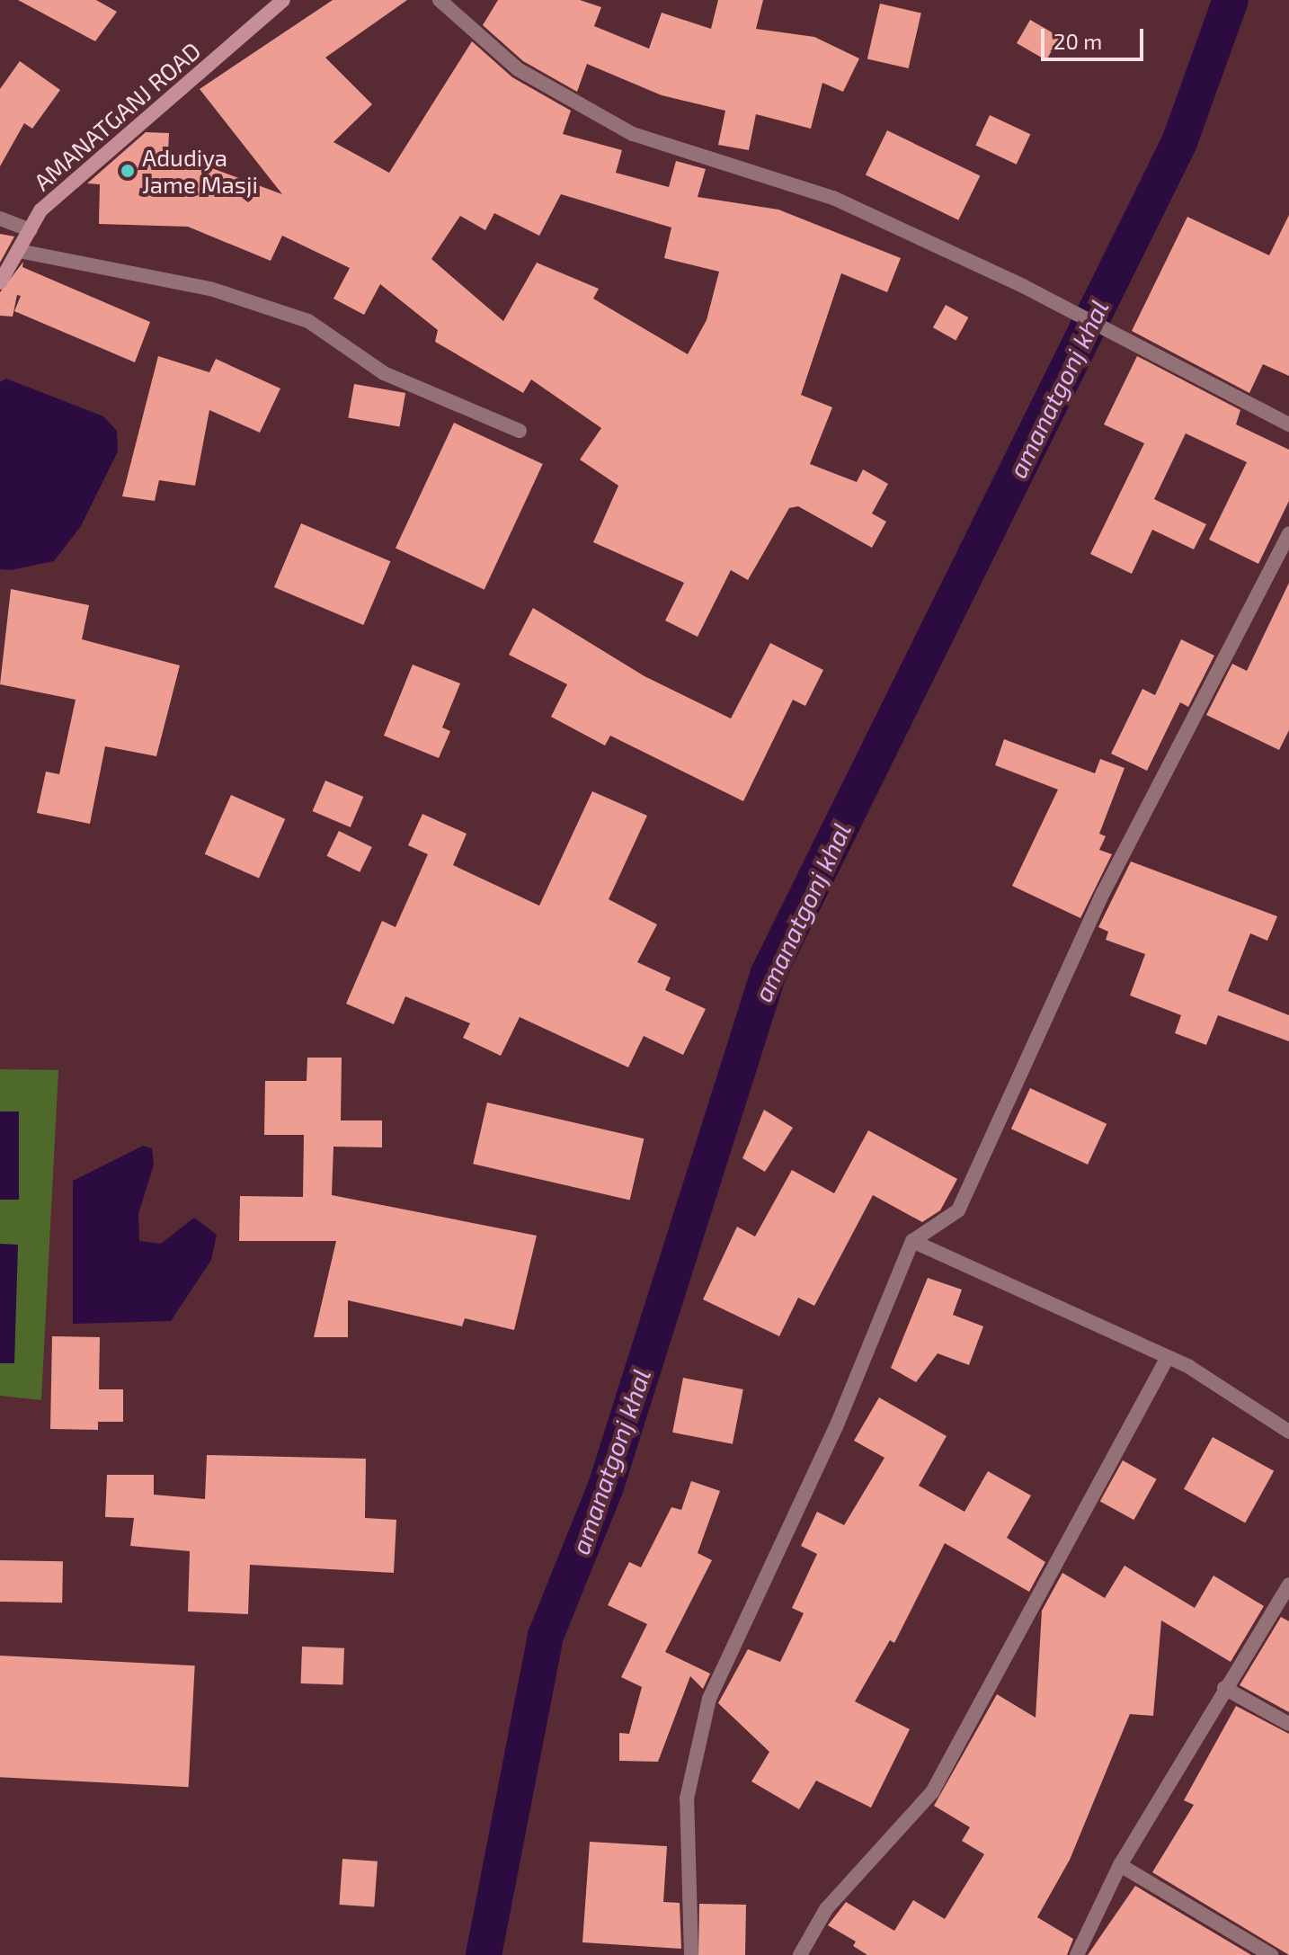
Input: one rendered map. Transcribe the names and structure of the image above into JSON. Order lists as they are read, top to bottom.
{
  "streets": {
    "main road": ["AMANATGANJ ROAD"]
  },
  "water": ["amanatgonj khal"],
  "places": ["Adudiya Jame Masji"],
  "scale_bar": "20 m"
}
